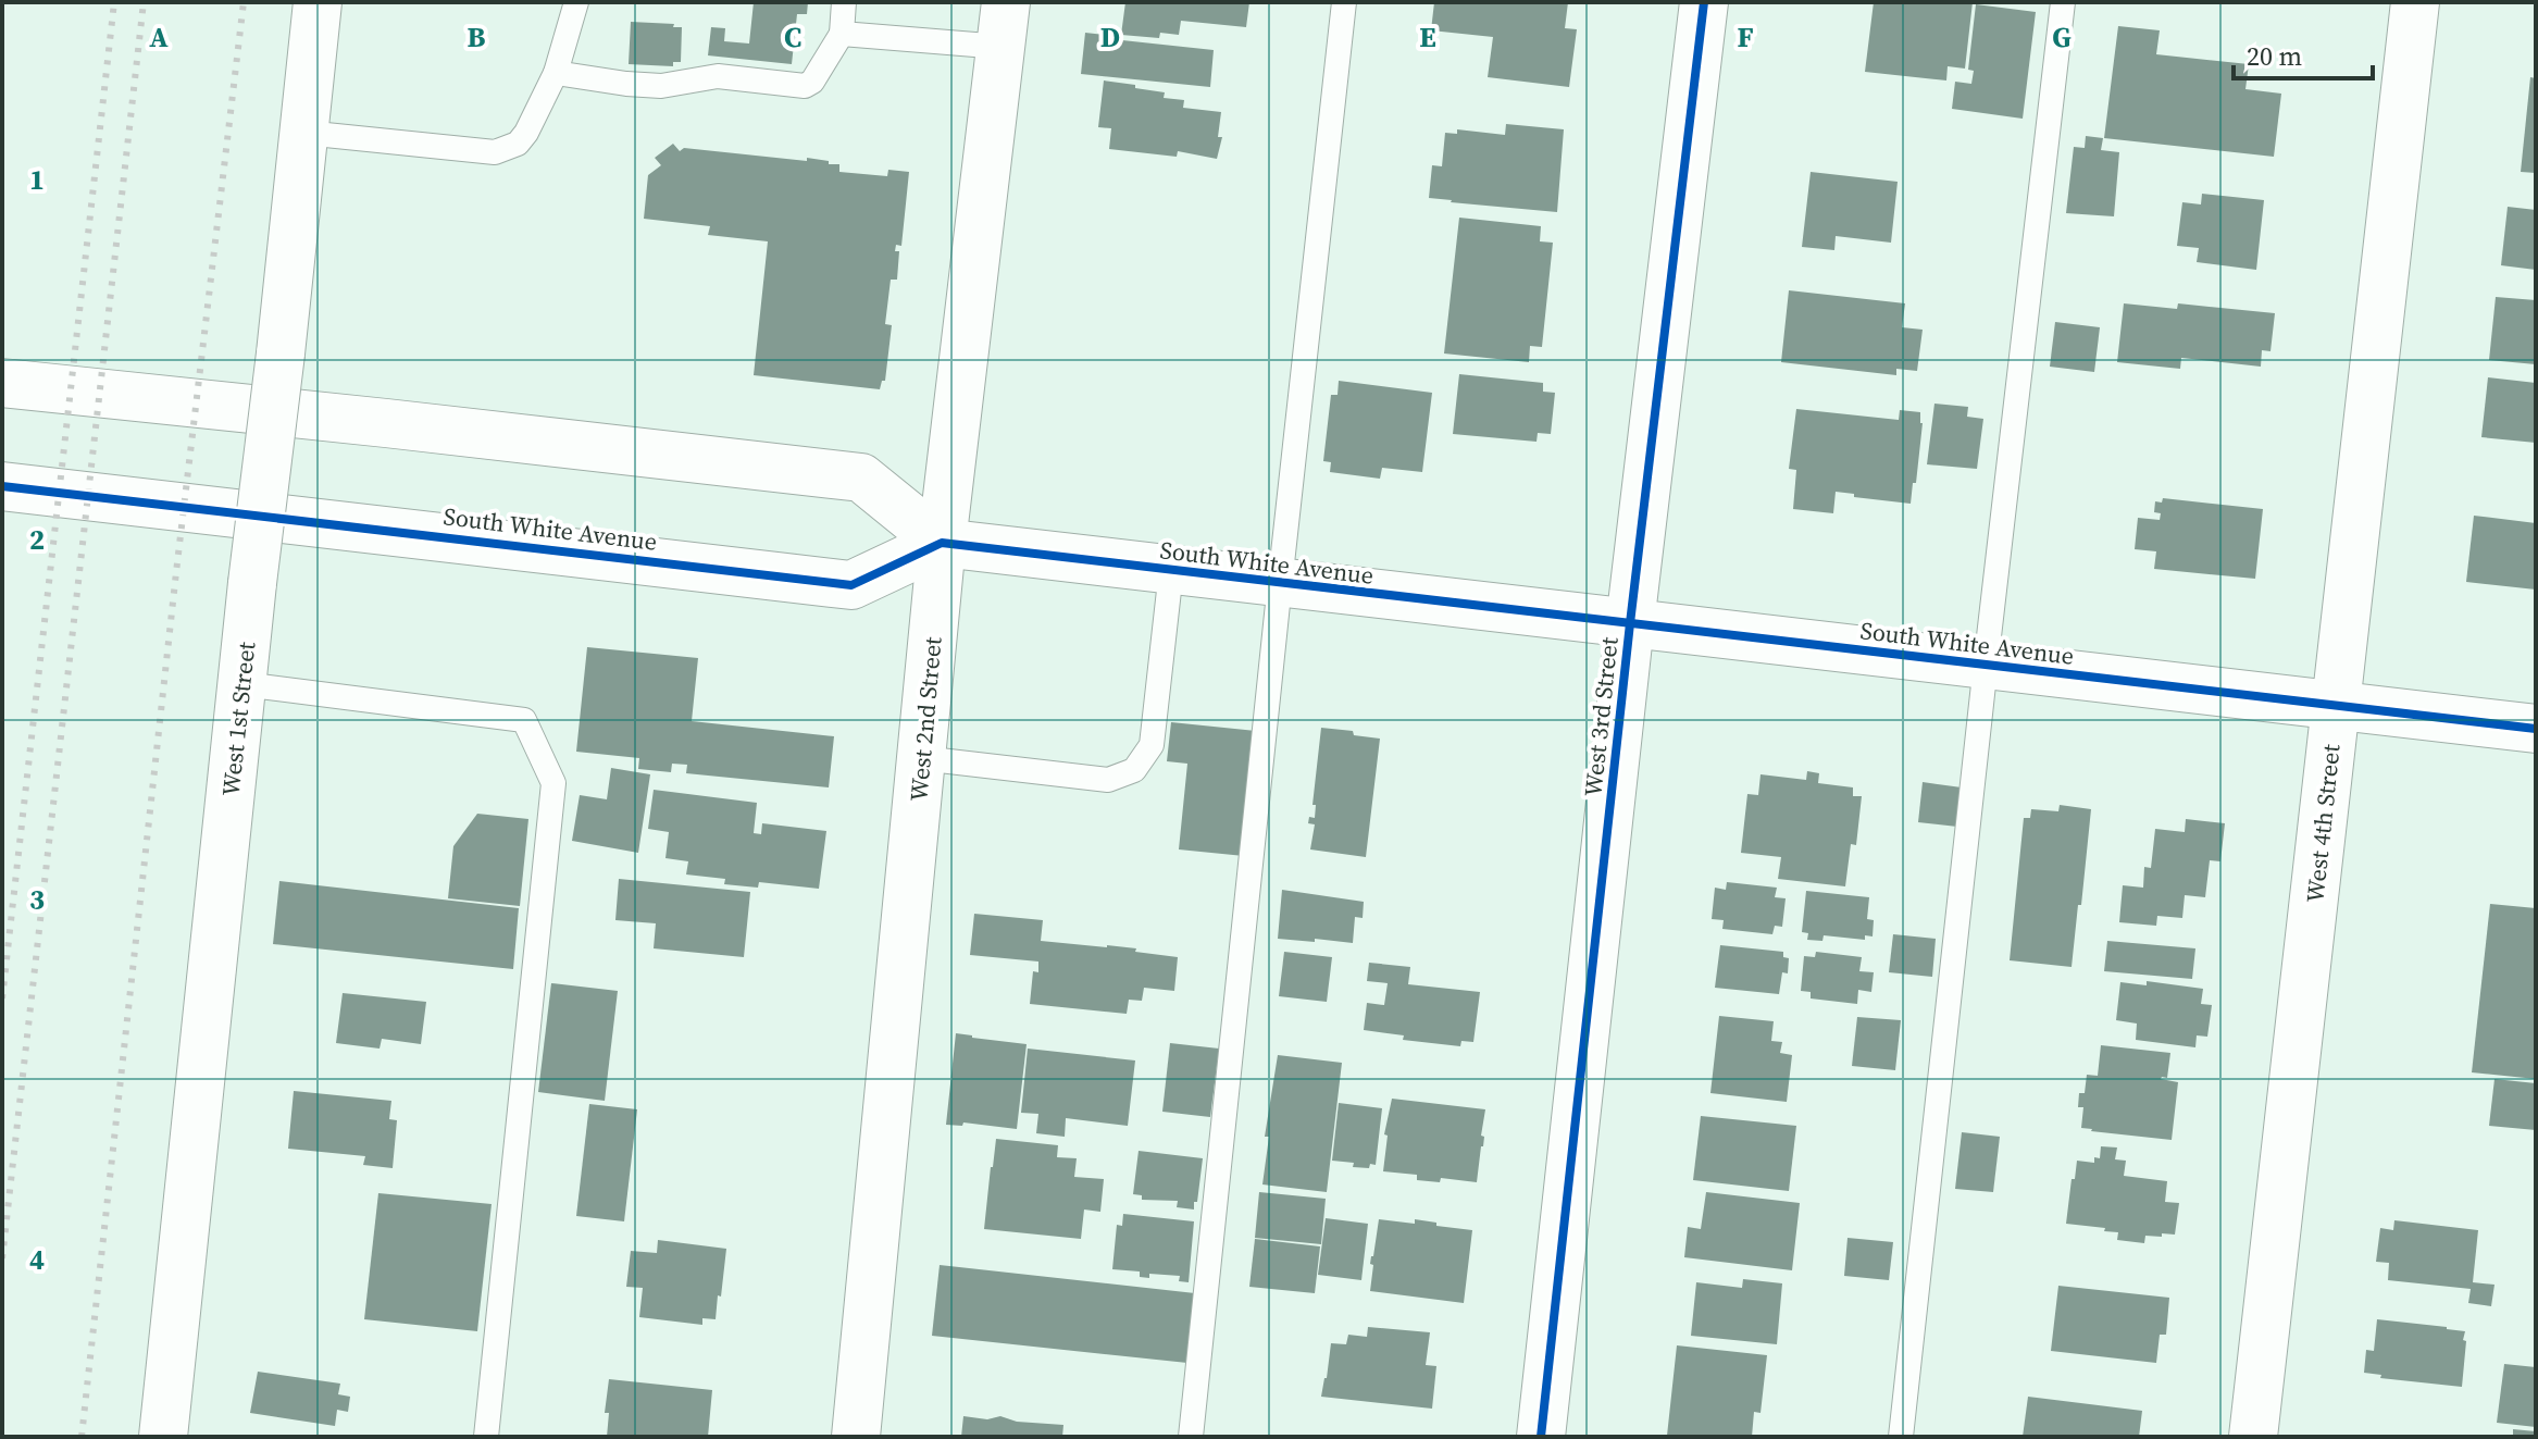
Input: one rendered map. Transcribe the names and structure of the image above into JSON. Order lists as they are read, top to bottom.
{
  "streets": {
    "street": [
      "South White Avenue",
      "West 3rd Street",
      "West 1st Street",
      "West 2nd Street",
      "West 4th Street"
    ]
  },
  "crossings": [
    ["South White Avenue", "West 3rd Street"],
    ["South White Avenue", "West 2nd Street"],
    ["South White Avenue", "West 4th Street"]
  ],
  "scale_bar": "20 m",
  "grid": {
    "columns": [
      "A",
      "B",
      "C",
      "D",
      "E",
      "F",
      "G"
    ],
    "rows": [
      "1",
      "2",
      "3",
      "4"
    ]
  }
}
